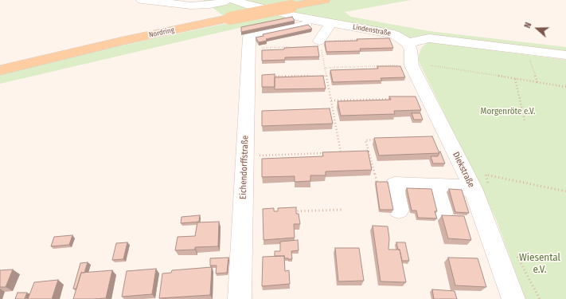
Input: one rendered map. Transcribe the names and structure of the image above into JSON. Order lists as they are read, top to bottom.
{
  "streets": {
    "main road": ["Nordring"],
    "street": ["Lindenstraße", "Eichendorffstraße", "Diekstraße"]
  },
  "crossings": [
    ["Lindenstraße", "Diekstraße"]
  ],
  "parks": ["Morgenröte e.V.", "Wiesental e.V."],
  "north": "left"
}
